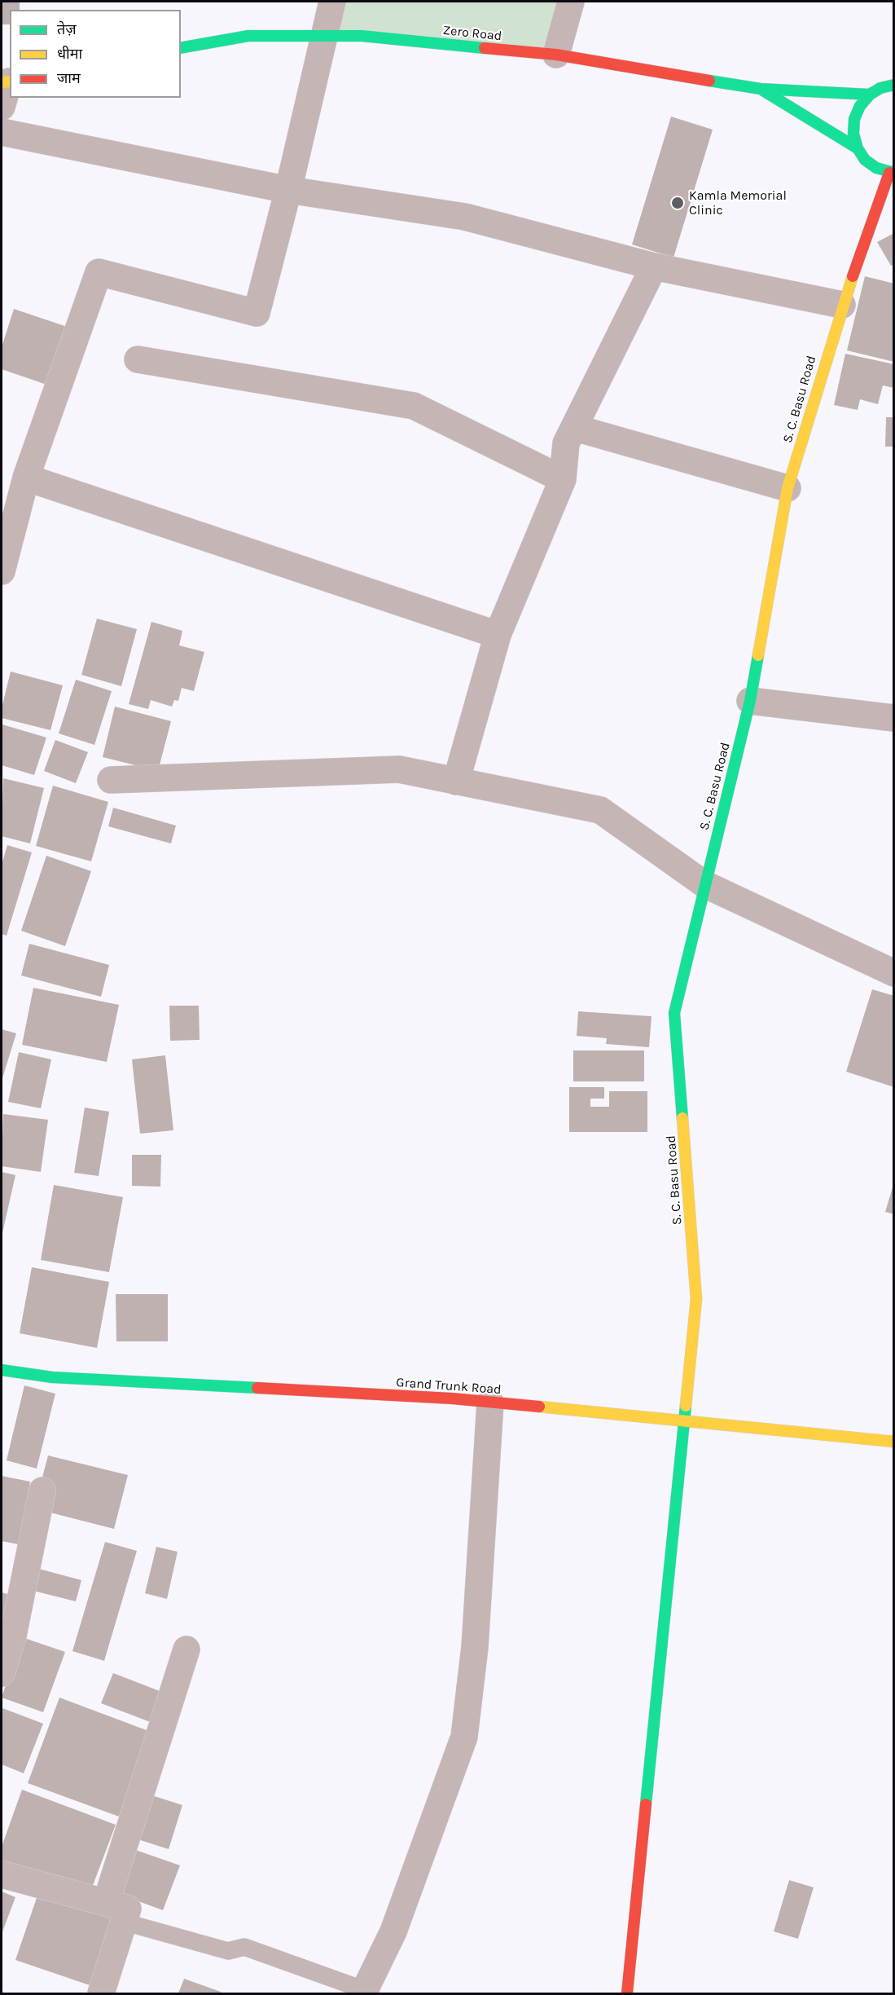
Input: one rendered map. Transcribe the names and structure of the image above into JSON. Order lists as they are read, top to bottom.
{
  "streets": {
    "street": ["Zero Road", "S. C. Basu Road", "Grand Trunk Road"]
  },
  "crossings": [
    ["Zero Road", "S. C. Basu Road"],
    ["S. C. Basu Road", "Grand Trunk Road"]
  ],
  "places": ["Kamla Memorial Clinic"],
  "legend": ["तेज़", "धीमा", "जाम"]
}
